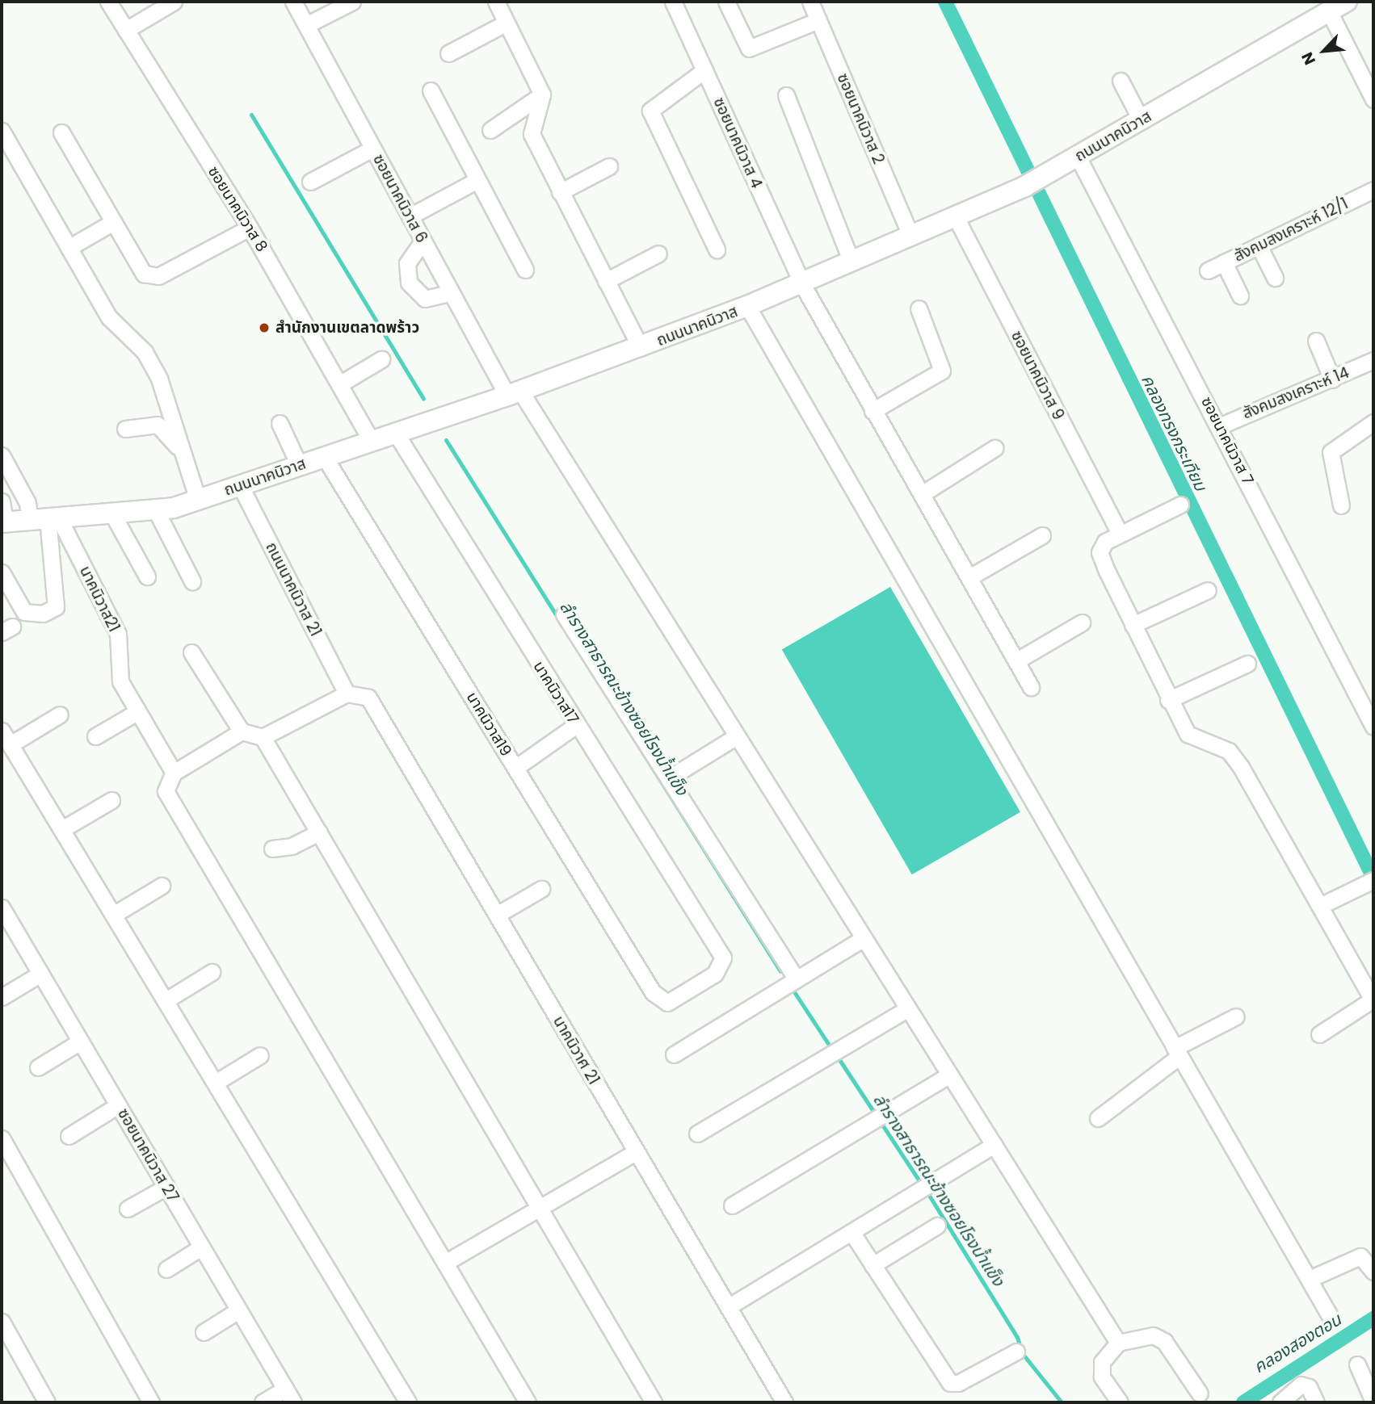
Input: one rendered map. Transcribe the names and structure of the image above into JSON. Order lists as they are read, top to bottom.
{
  "streets": {
    "main road": ["ถนนนาคนิวาส"],
    "street": [
      "ซอยนาคนิวาส 2",
      "ซอยนาคนิวาส 4",
      "ซอยนาคนิวาส 6",
      "ซอยนาคนิวาส 8",
      "สังคมสงเคราะห์ 12/1",
      "ซอยนาคนิวาส 9",
      "สังคมสงเคราะห์ 14",
      "ซอยนาคนิวาส 7",
      "ถนนนาคนิวาส 21",
      "นาคนิวาส21",
      "นาคนิวาส17",
      "นาคนิวาส19",
      "นาคนิวาศ 21",
      "ซอยนาคนิวาส 27"
    ]
  },
  "crossings": [
    ["ซอยนาคนิวาส 2", "ถนนนาคนิวาส"],
    ["ถนนนาคนิวาส", "ซอยนาคนิวาส 4"],
    ["ถนนนาคนิวาส", "ซอยนาคนิวาส 6"],
    ["ถนนนาคนิวาส", "ซอยนาคนิวาส 8"],
    ["ถนนนาคนิวาส", "ซอยนาคนิวาส 9"],
    ["ถนนนาคนิวาส", "ซอยนาคนิวาส 7"],
    ["ถนนนาคนิวาส", "ถนนนาคนิวาส 21"],
    ["ถนนนาคนิวาส", "นาคนิวาส21"],
    ["ถนนนาคนิวาส", "นาคนิวาส17"],
    ["ถนนนาคนิวาส", "นาคนิวาส19"],
    ["สังคมสงเคราะห์ 14", "ซอยนาคนิวาส 7"],
    ["ถนนนาคนิวาส 21", "นาคนิวาศ 21"],
    ["นาคนิวาส17", "นาคนิวาส19"]
  ],
  "water": ["คลองทรงกระเทียม", "ลำรางสาธารณะข้างซอยโรงน้ำแข็ง", "คลองสองตอน"],
  "places": ["สำนักงานเขตลาดพร้าว"],
  "north": "bottom left"
}
